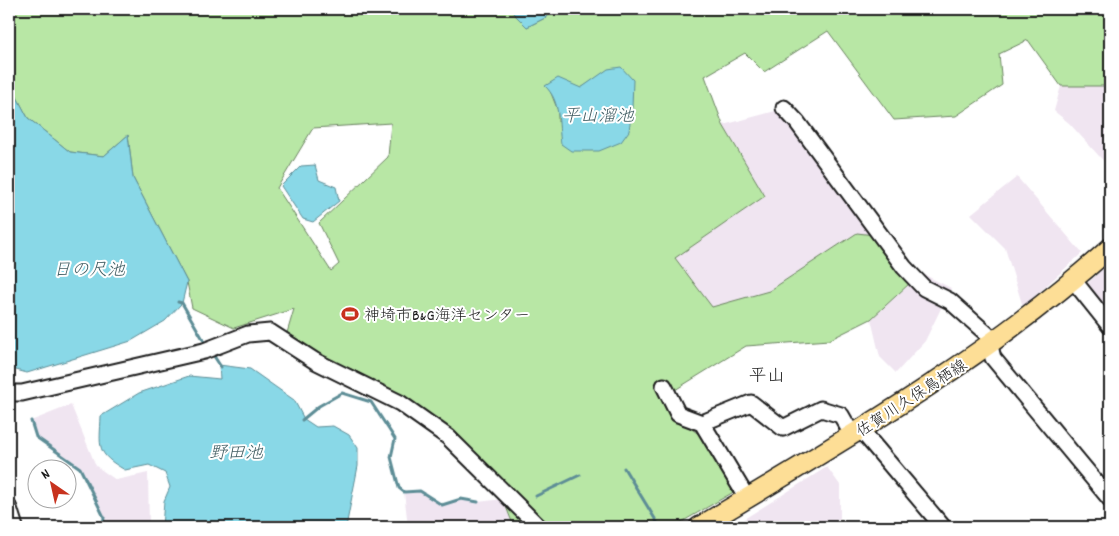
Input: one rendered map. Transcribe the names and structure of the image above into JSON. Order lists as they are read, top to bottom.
{
  "streets": {
    "main road": ["佐賀川久保鳥栖線"]
  },
  "districts": ["平山"],
  "water": ["平山溜池", "日の尺池", "野田池"],
  "places": {
    "sports": ["神埼市B&G海洋センター"]
  },
  "north": "top left"
}
